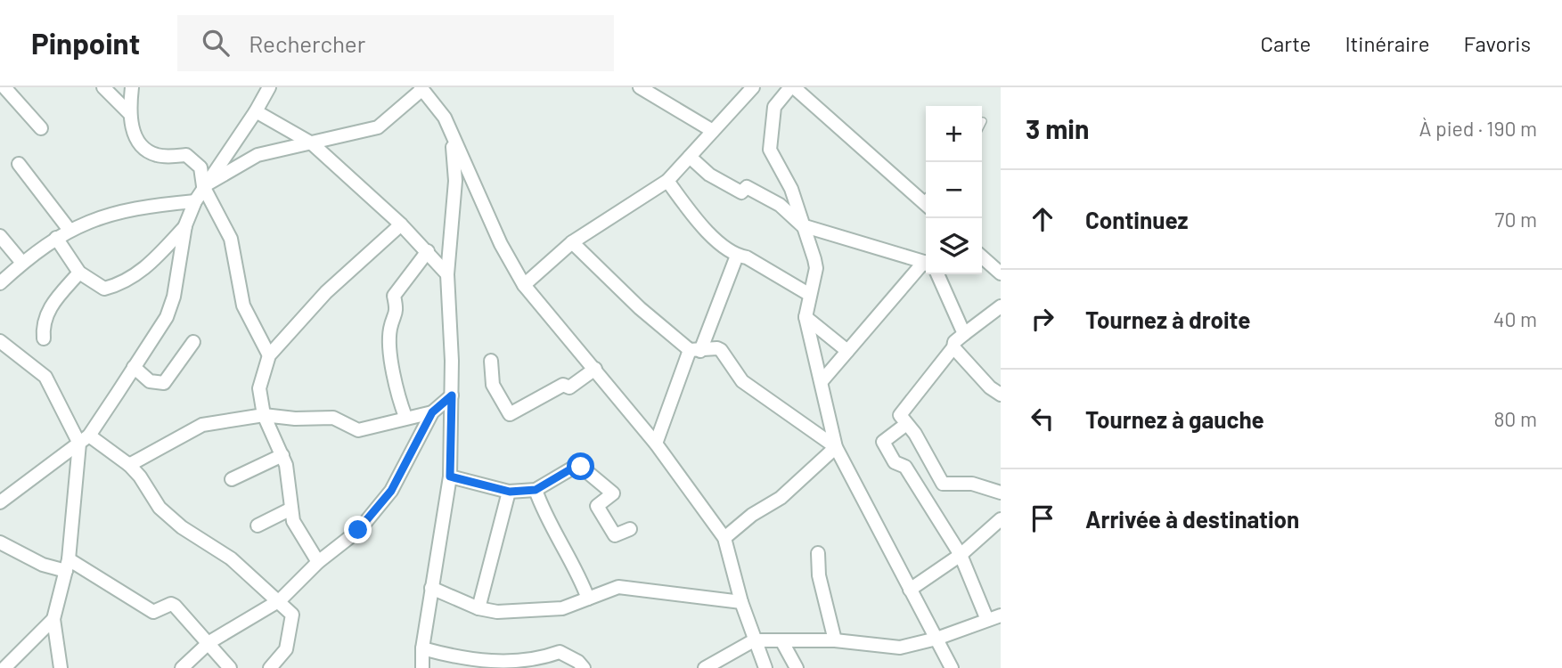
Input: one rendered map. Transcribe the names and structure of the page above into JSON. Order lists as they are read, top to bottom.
{
  "page": {
    "header": "Pinpoint",
    "search": "Rechercher",
    "nav": ["Carte", "Itinéraire", "Favoris"],
    "heading": ["3 min", "À pied · 190 m"],
    "map_buttons": ["+", "−"],
    "list": [
      ["Continuez", "70 m"],
      ["Tournez à droite", "40 m"],
      ["Tournez à gauche", "80 m"],
      "Arrivée à destination"
    ]
  }
}
